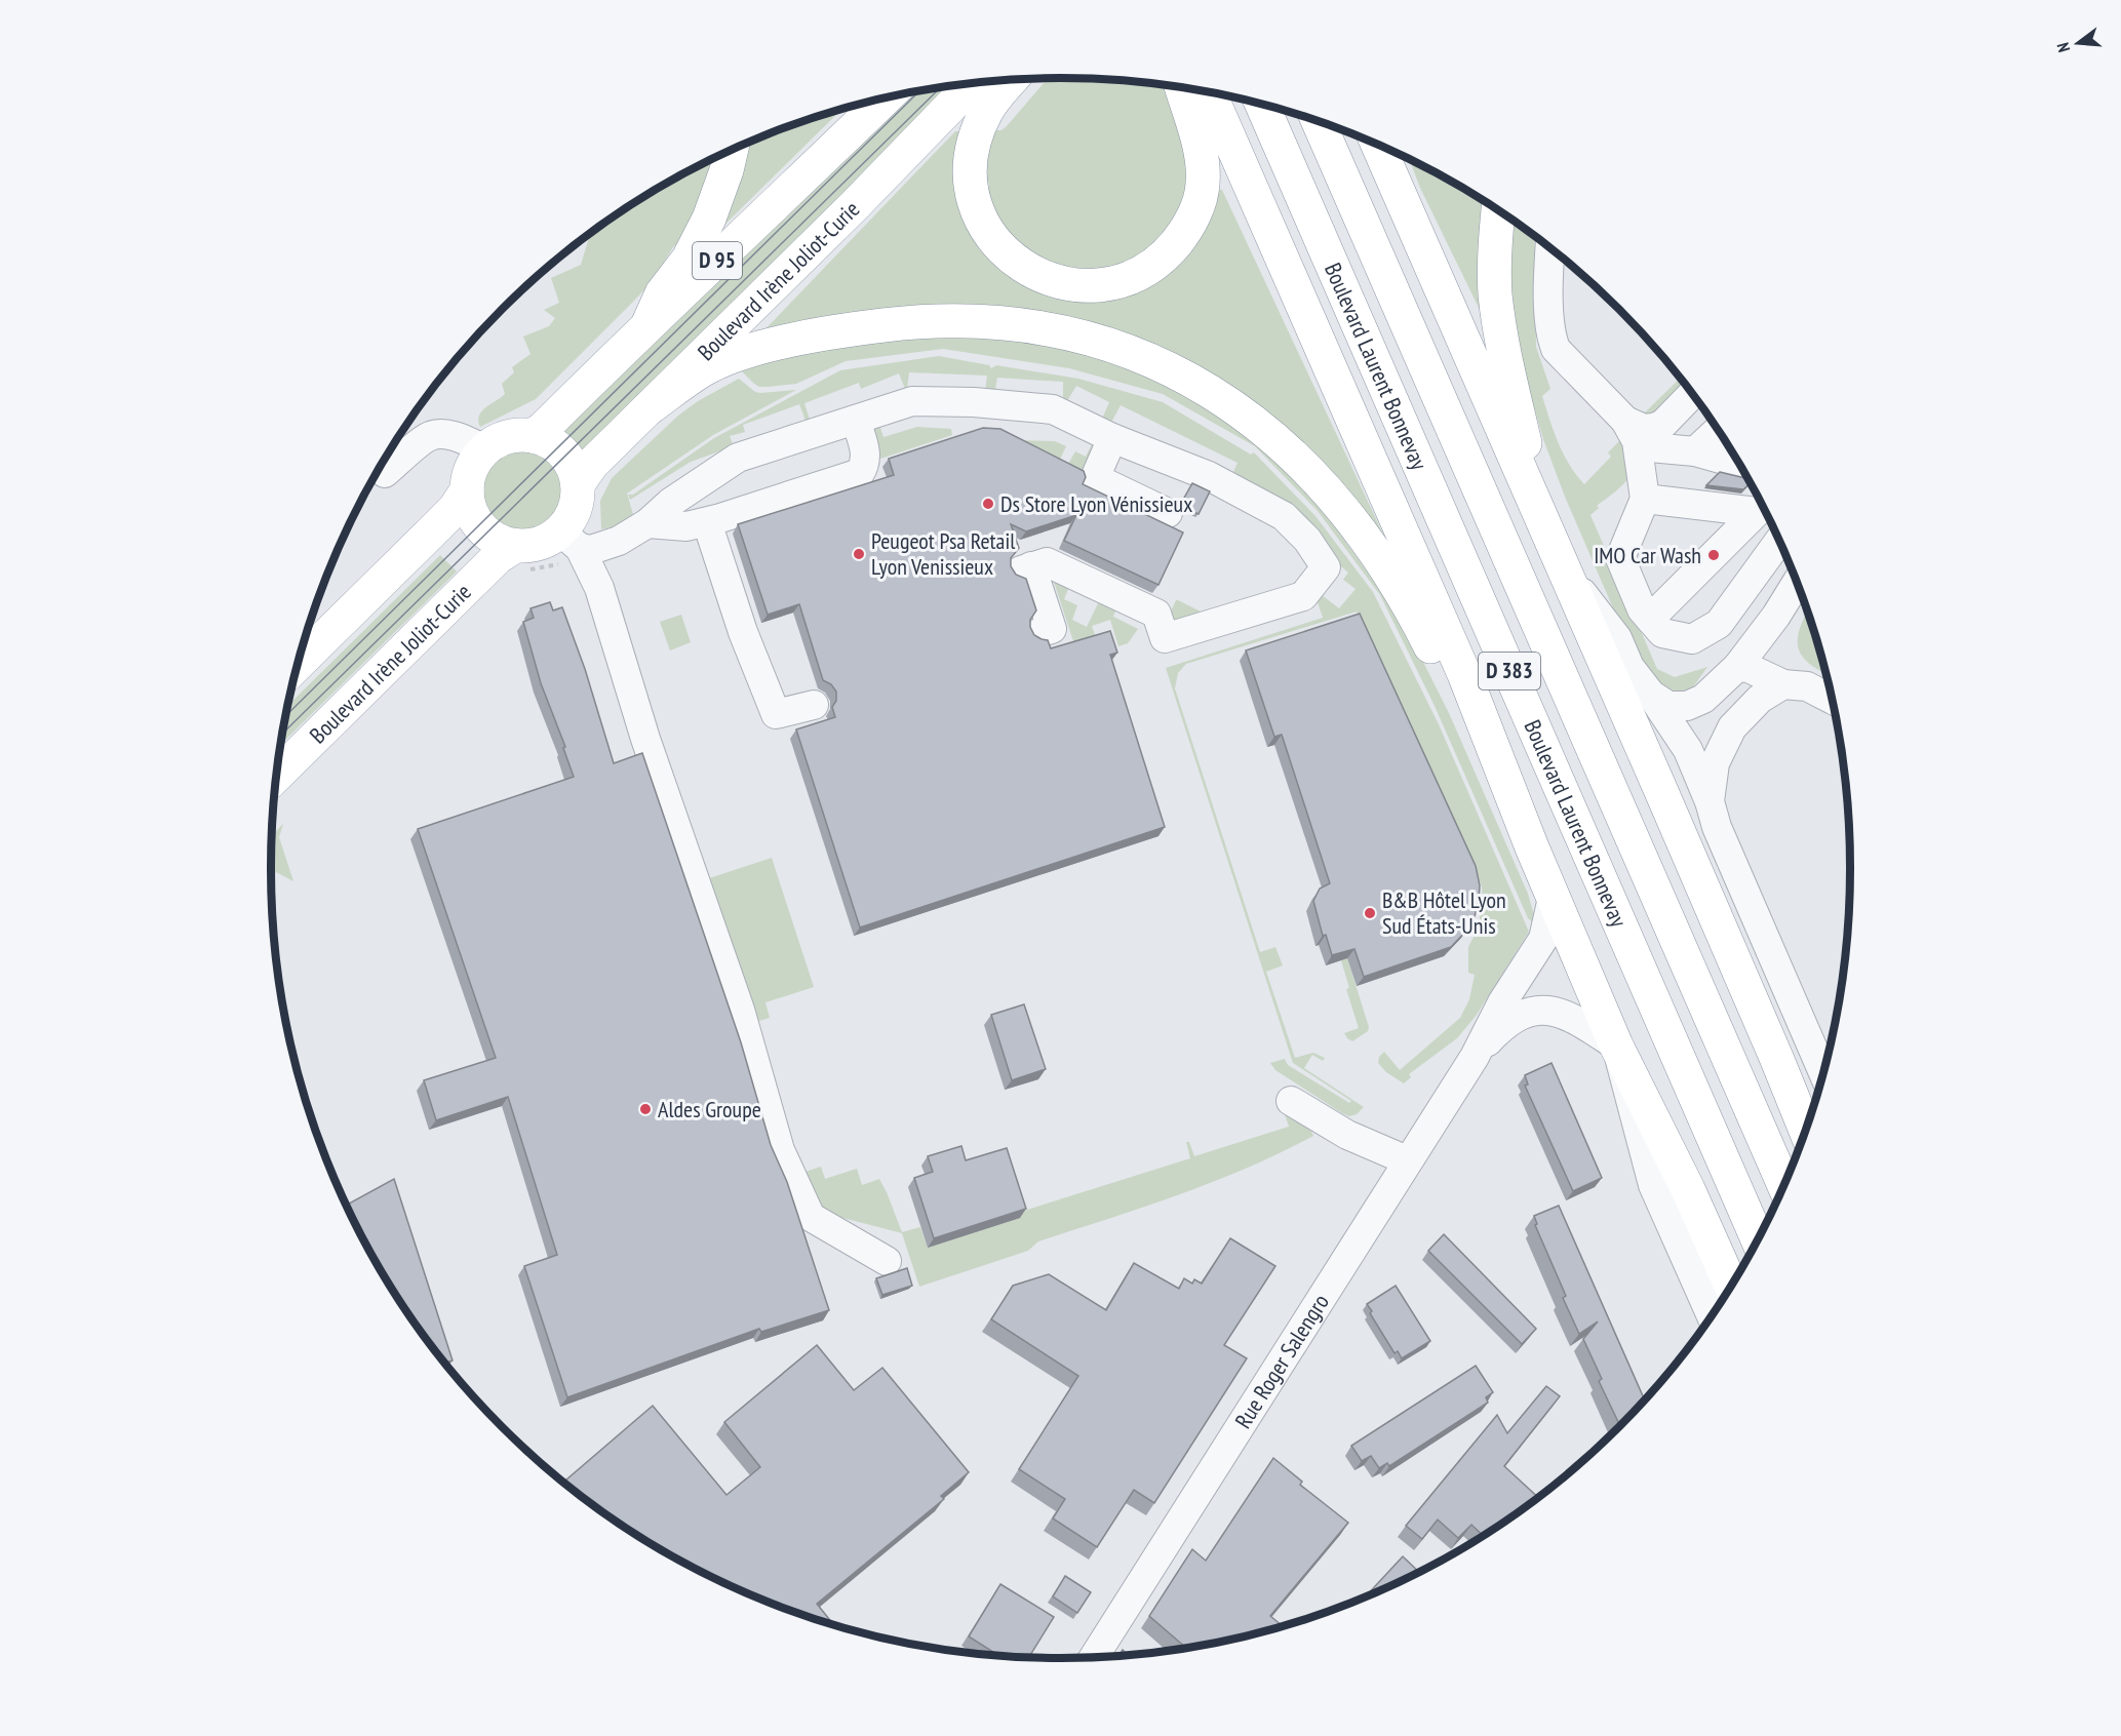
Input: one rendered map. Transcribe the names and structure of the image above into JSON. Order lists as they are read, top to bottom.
{
  "streets": {
    "main road": [
      "D 95",
      "Boulevard Irène Joliot-Curie",
      "Boulevard Laurent Bonnevay",
      "D 383"
    ],
    "street": ["Rue Roger Salengro"]
  },
  "crossings": [
    ["D 95", "Boulevard Irène Joliot-Curie"]
  ],
  "places": [
    "Ds Store Lyon Vénissieux",
    "Peugeot Psa Retail Lyon Venissieux",
    "IMO Car Wash",
    "B&B Hôtel Lyon Sud États-Unis",
    "Aldes Groupe"
  ],
  "north": "left"
}
